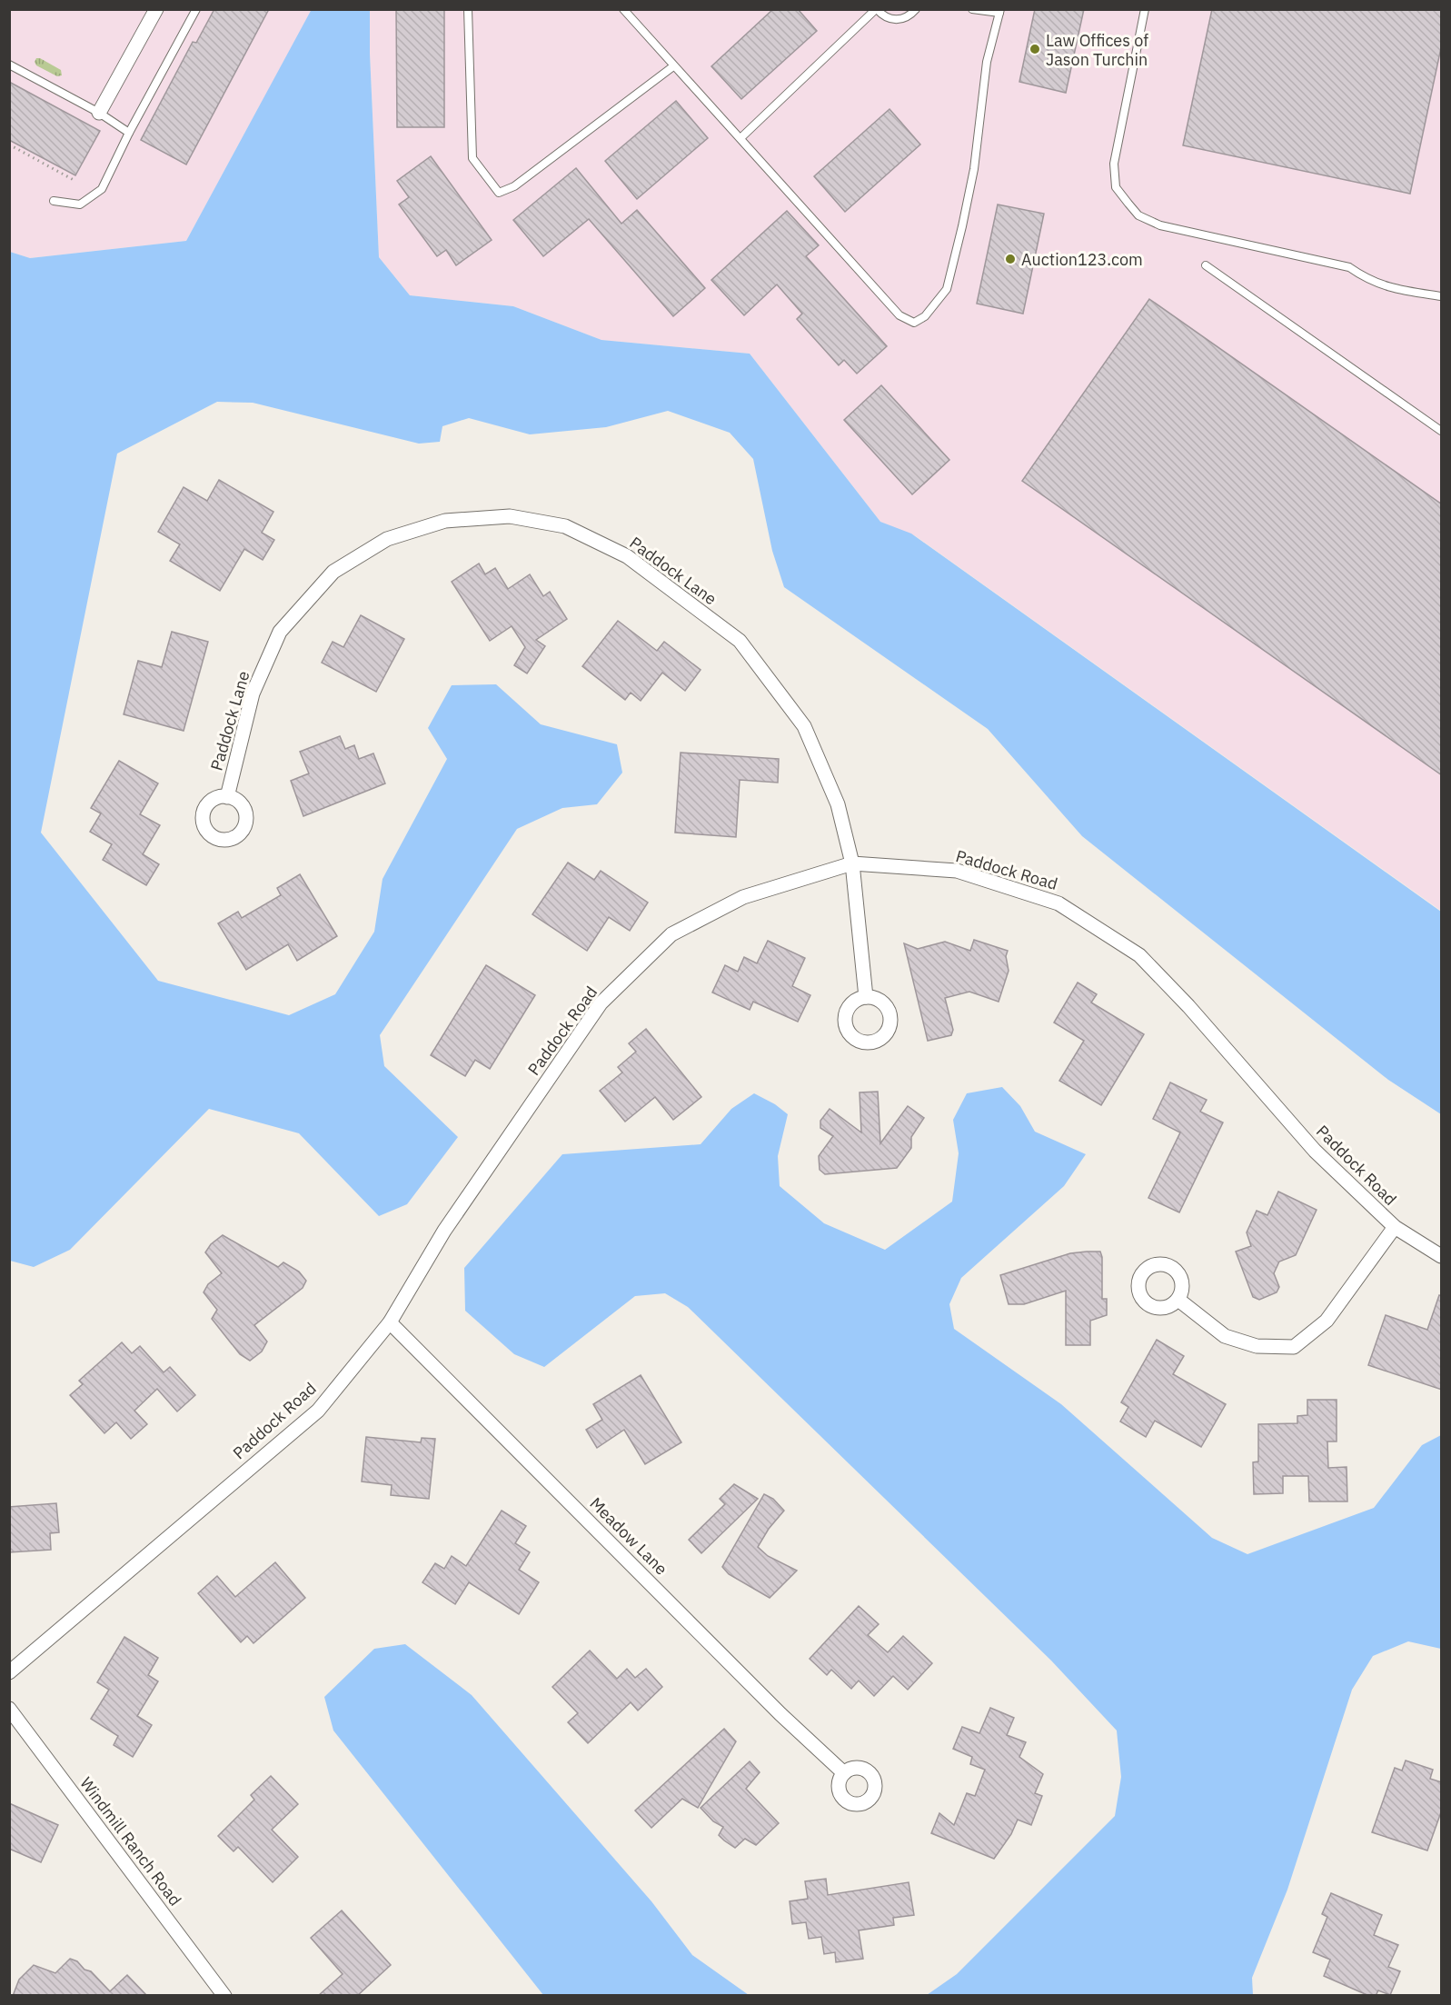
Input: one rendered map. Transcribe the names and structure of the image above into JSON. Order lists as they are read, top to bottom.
{
  "streets": {
    "street": [
      "Paddock Lane",
      "Paddock Road",
      "Meadow Lane",
      "Windmill Ranch Road"
    ]
  },
  "crossings": [
    ["Paddock Lane", "Paddock Road"],
    ["Paddock Road", "Meadow Lane"]
  ],
  "places": ["Law Offices of Jason Turchin", "Auction123.com"]
}
